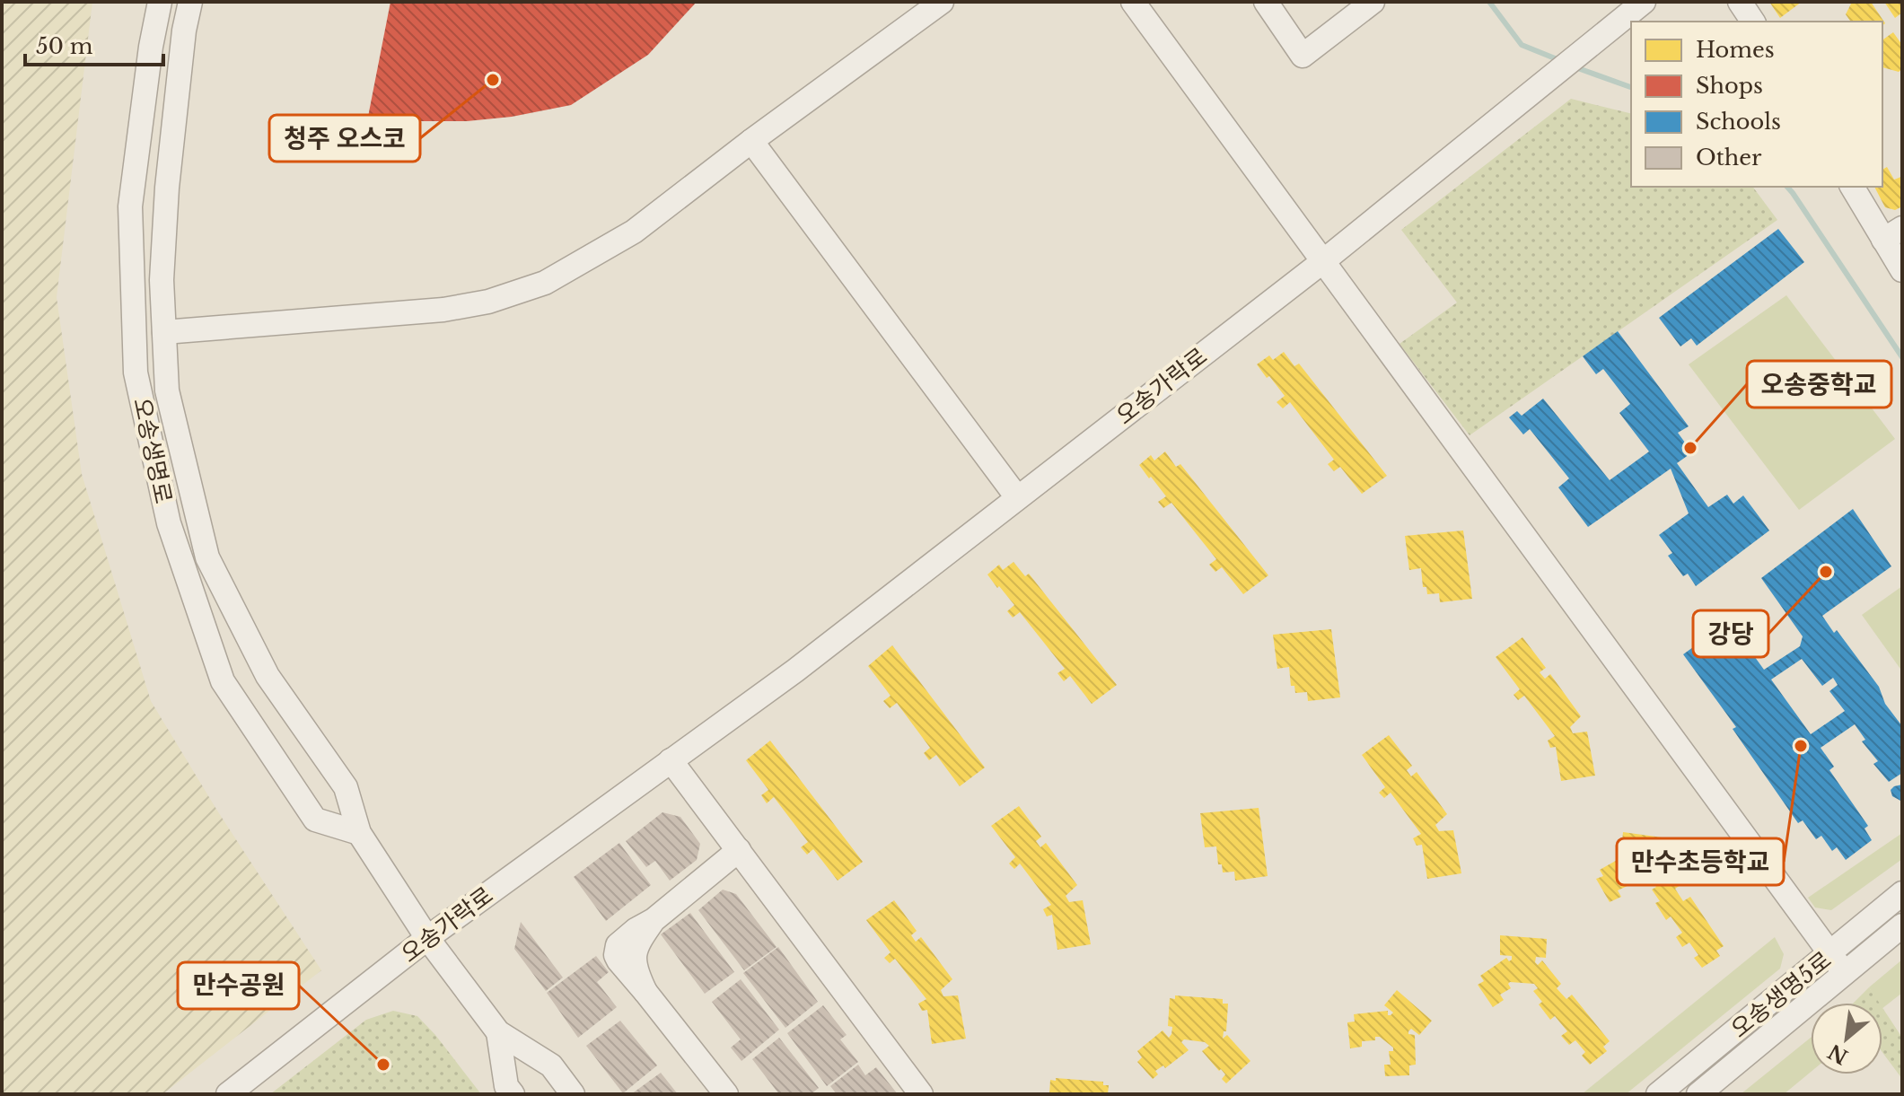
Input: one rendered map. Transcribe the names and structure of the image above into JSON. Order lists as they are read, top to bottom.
{
  "streets": {
    "street": ["오송가락로", "오송생명로", "오송생명5로"]
  },
  "crossings": [
    ["오송가락로", "오송생명로"]
  ],
  "places": [
    "청주 오스코",
    "오송중학교",
    "강당",
    "만수초등학교",
    "만수공원"
  ],
  "legend": [
    "Homes",
    "Shops",
    "Schools",
    "Other"
  ],
  "scale_bar": "50 m",
  "north": "bottom left"
}
